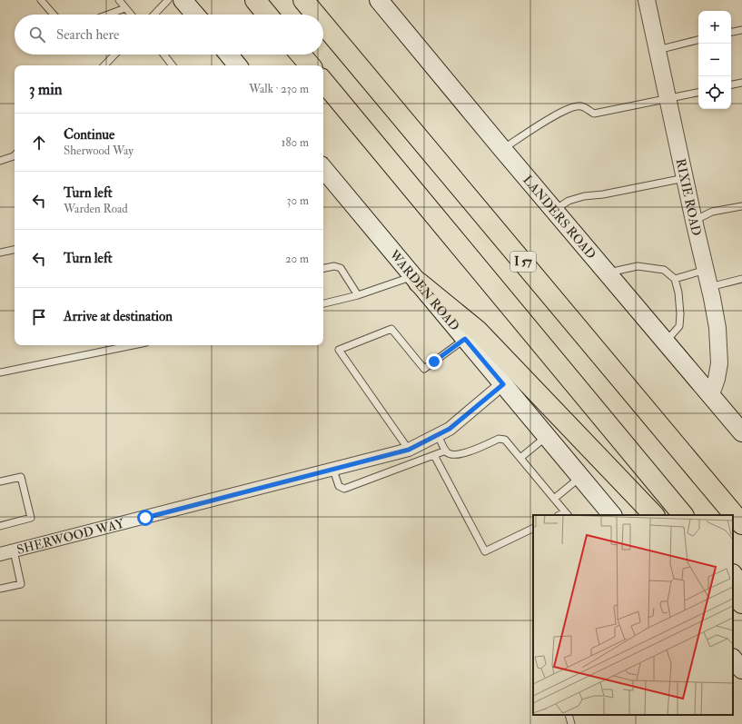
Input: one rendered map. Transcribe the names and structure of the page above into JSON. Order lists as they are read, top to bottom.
{
  "streets": {
    "highway": ["I 57"],
    "main road": ["LANDERS ROAD", "WARDEN ROAD"],
    "street": ["RIXIE ROAD", "SHERWOOD WAY"]
  },
  "crossings": [
    ["RIXIE ROAD", "LANDERS ROAD"],
    ["WARDEN ROAD", "SHERWOOD WAY"]
  ],
  "page": {
    "map_buttons": ["+", "−"],
    "search": "Search here",
    "heading": ["3 min", "Walk · 230 m"],
    "list": [
      ["Continue", "Sherwood Way", "180 m"],
      ["Turn left", "Warden Road", "30 m"],
      ["Turn left", "20 m"],
      "Arrive at destination"
    ]
  }
}
